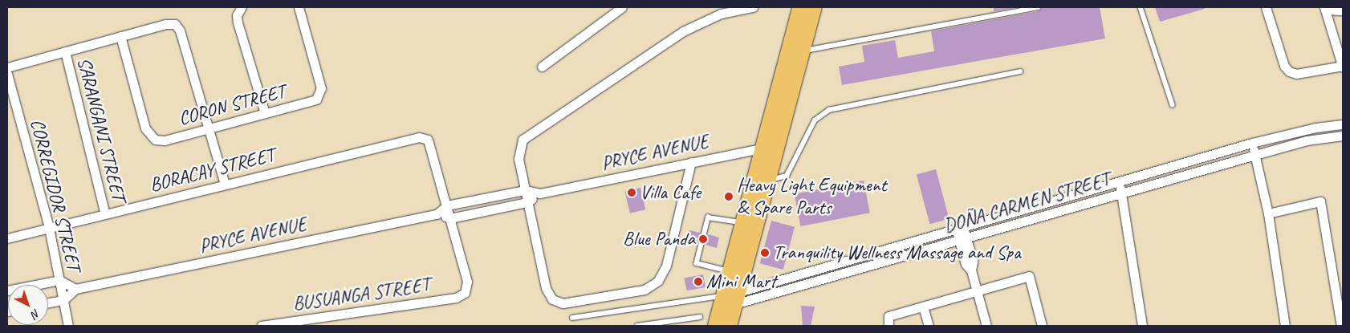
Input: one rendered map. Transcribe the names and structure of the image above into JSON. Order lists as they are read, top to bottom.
{
  "streets": {
    "street": [
      "CORON STREET",
      "SARANGANI STREET",
      "PRYCE AVENUE",
      "BORACAY STREET",
      "CORREGIDOR STREET",
      "DOÑA CARMEN STREET",
      "BUSUANGA STREET"
    ]
  },
  "crossings": [
    ["SARANGANI STREET", "BORACAY STREET"],
    ["PRYCE AVENUE", "BORACAY STREET"],
    ["PRYCE AVENUE", "BUSUANGA STREET"],
    ["BORACAY STREET", "CORREGIDOR STREET"]
  ],
  "places": [
    "Villa Cafe",
    "Heavy Light Equipment & Spare Parts",
    "Blue Panda",
    "Tranquility Wellness Massage and Spa",
    "Mini Mart"
  ],
  "north": "bottom right"
}
